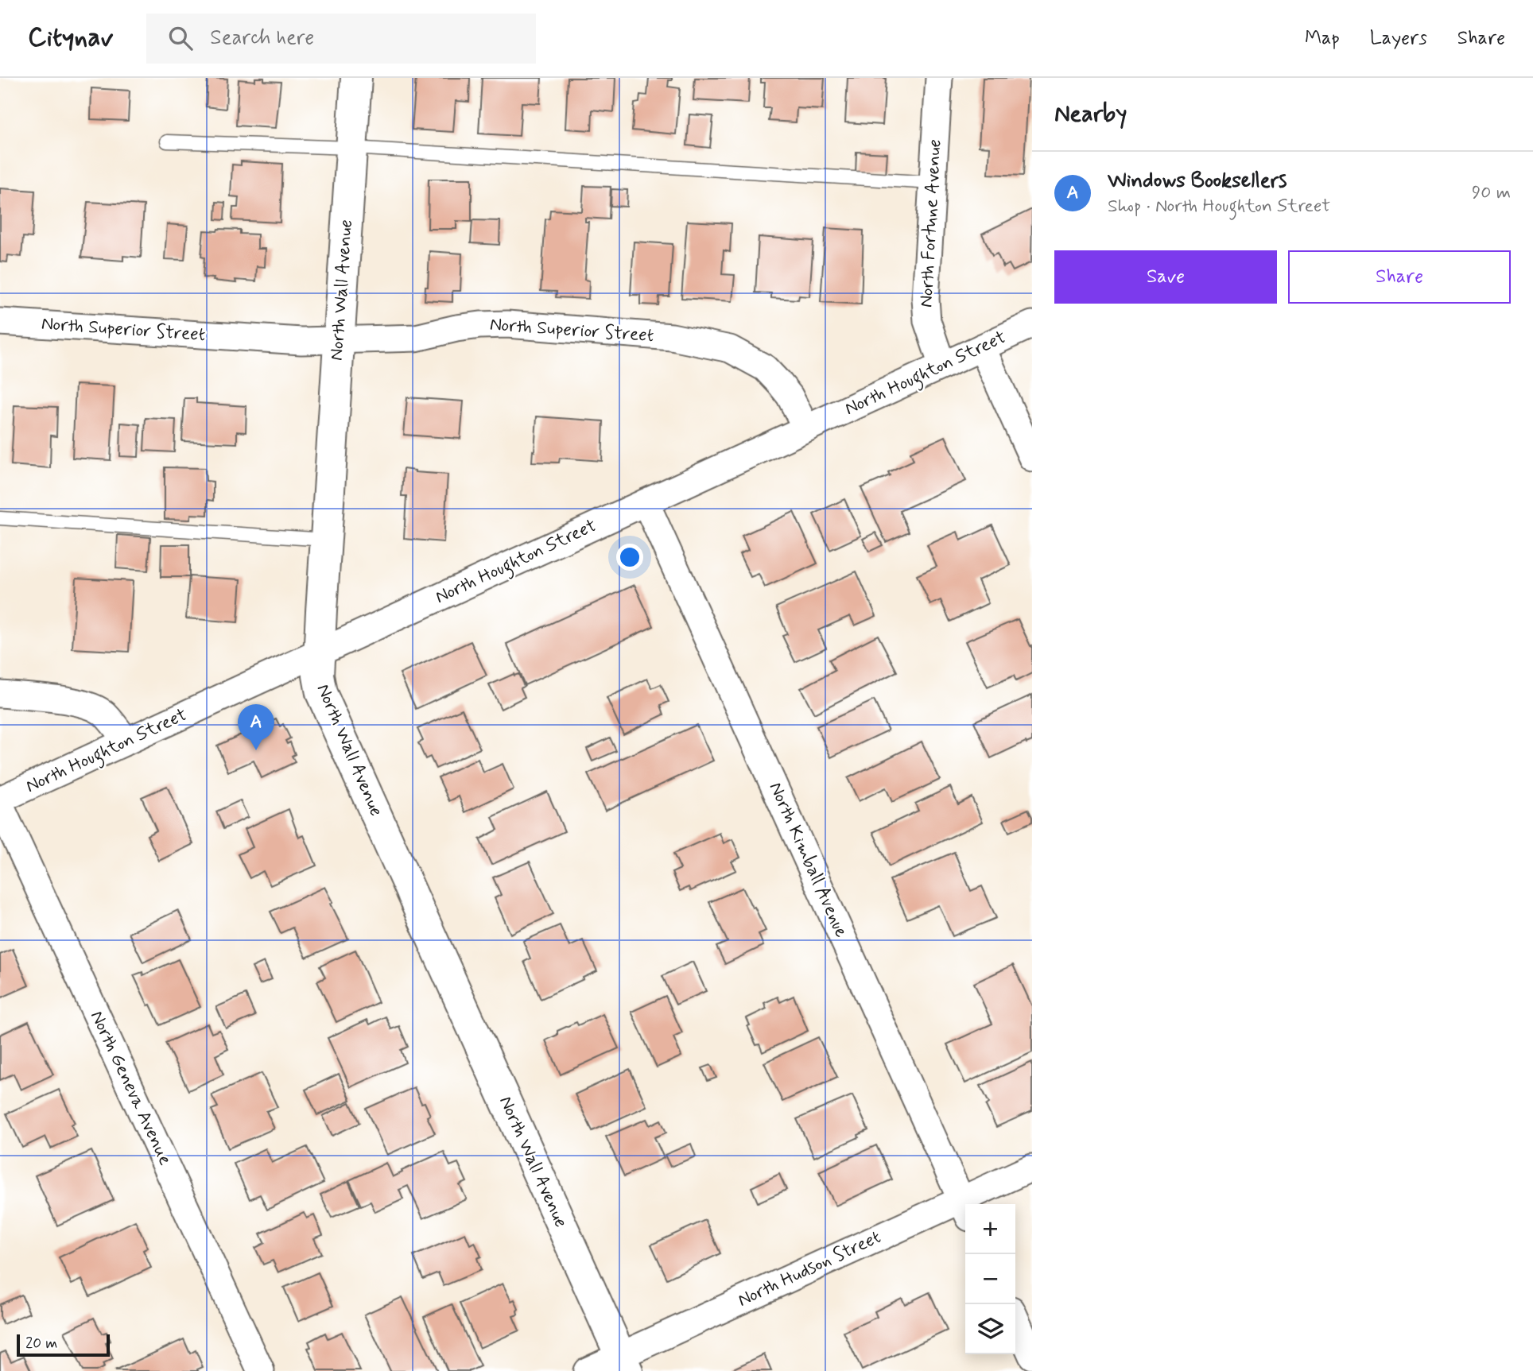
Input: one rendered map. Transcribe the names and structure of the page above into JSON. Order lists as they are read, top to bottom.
{
  "streets": {
    "street": [
      "North Fortune Avenue",
      "North Wall Avenue",
      "North Superior Street",
      "North Houghton Street",
      "North Kimball Avenue",
      "North Geneva Avenue",
      "North Hudson Street"
    ]
  },
  "crossings": [
    ["North Fortune Avenue", "North Houghton Street"],
    ["North Wall Avenue", "North Superior Street"],
    ["North Wall Avenue", "North Houghton Street"],
    ["North Wall Avenue", "North Hudson Street"],
    ["North Superior Street", "North Houghton Street"],
    ["North Houghton Street", "North Kimball Avenue"],
    ["North Kimball Avenue", "North Hudson Street"]
  ],
  "scale_bar": "20 m",
  "page": {
    "header": "Citynav",
    "search": "Search here",
    "nav": ["Map", "Layers", "Share"],
    "heading": "Nearby",
    "list": [
      {
        "mark": "A",
        "name": "Windows Booksellers",
        "note": "Shop · North Houghton Street",
        "value": "90 m"
      }
    ],
    "buttons": ["Save", "Share"],
    "pins": "A",
    "map_buttons": ["+", "−"],
    "scale": "20 m"
  }
}
